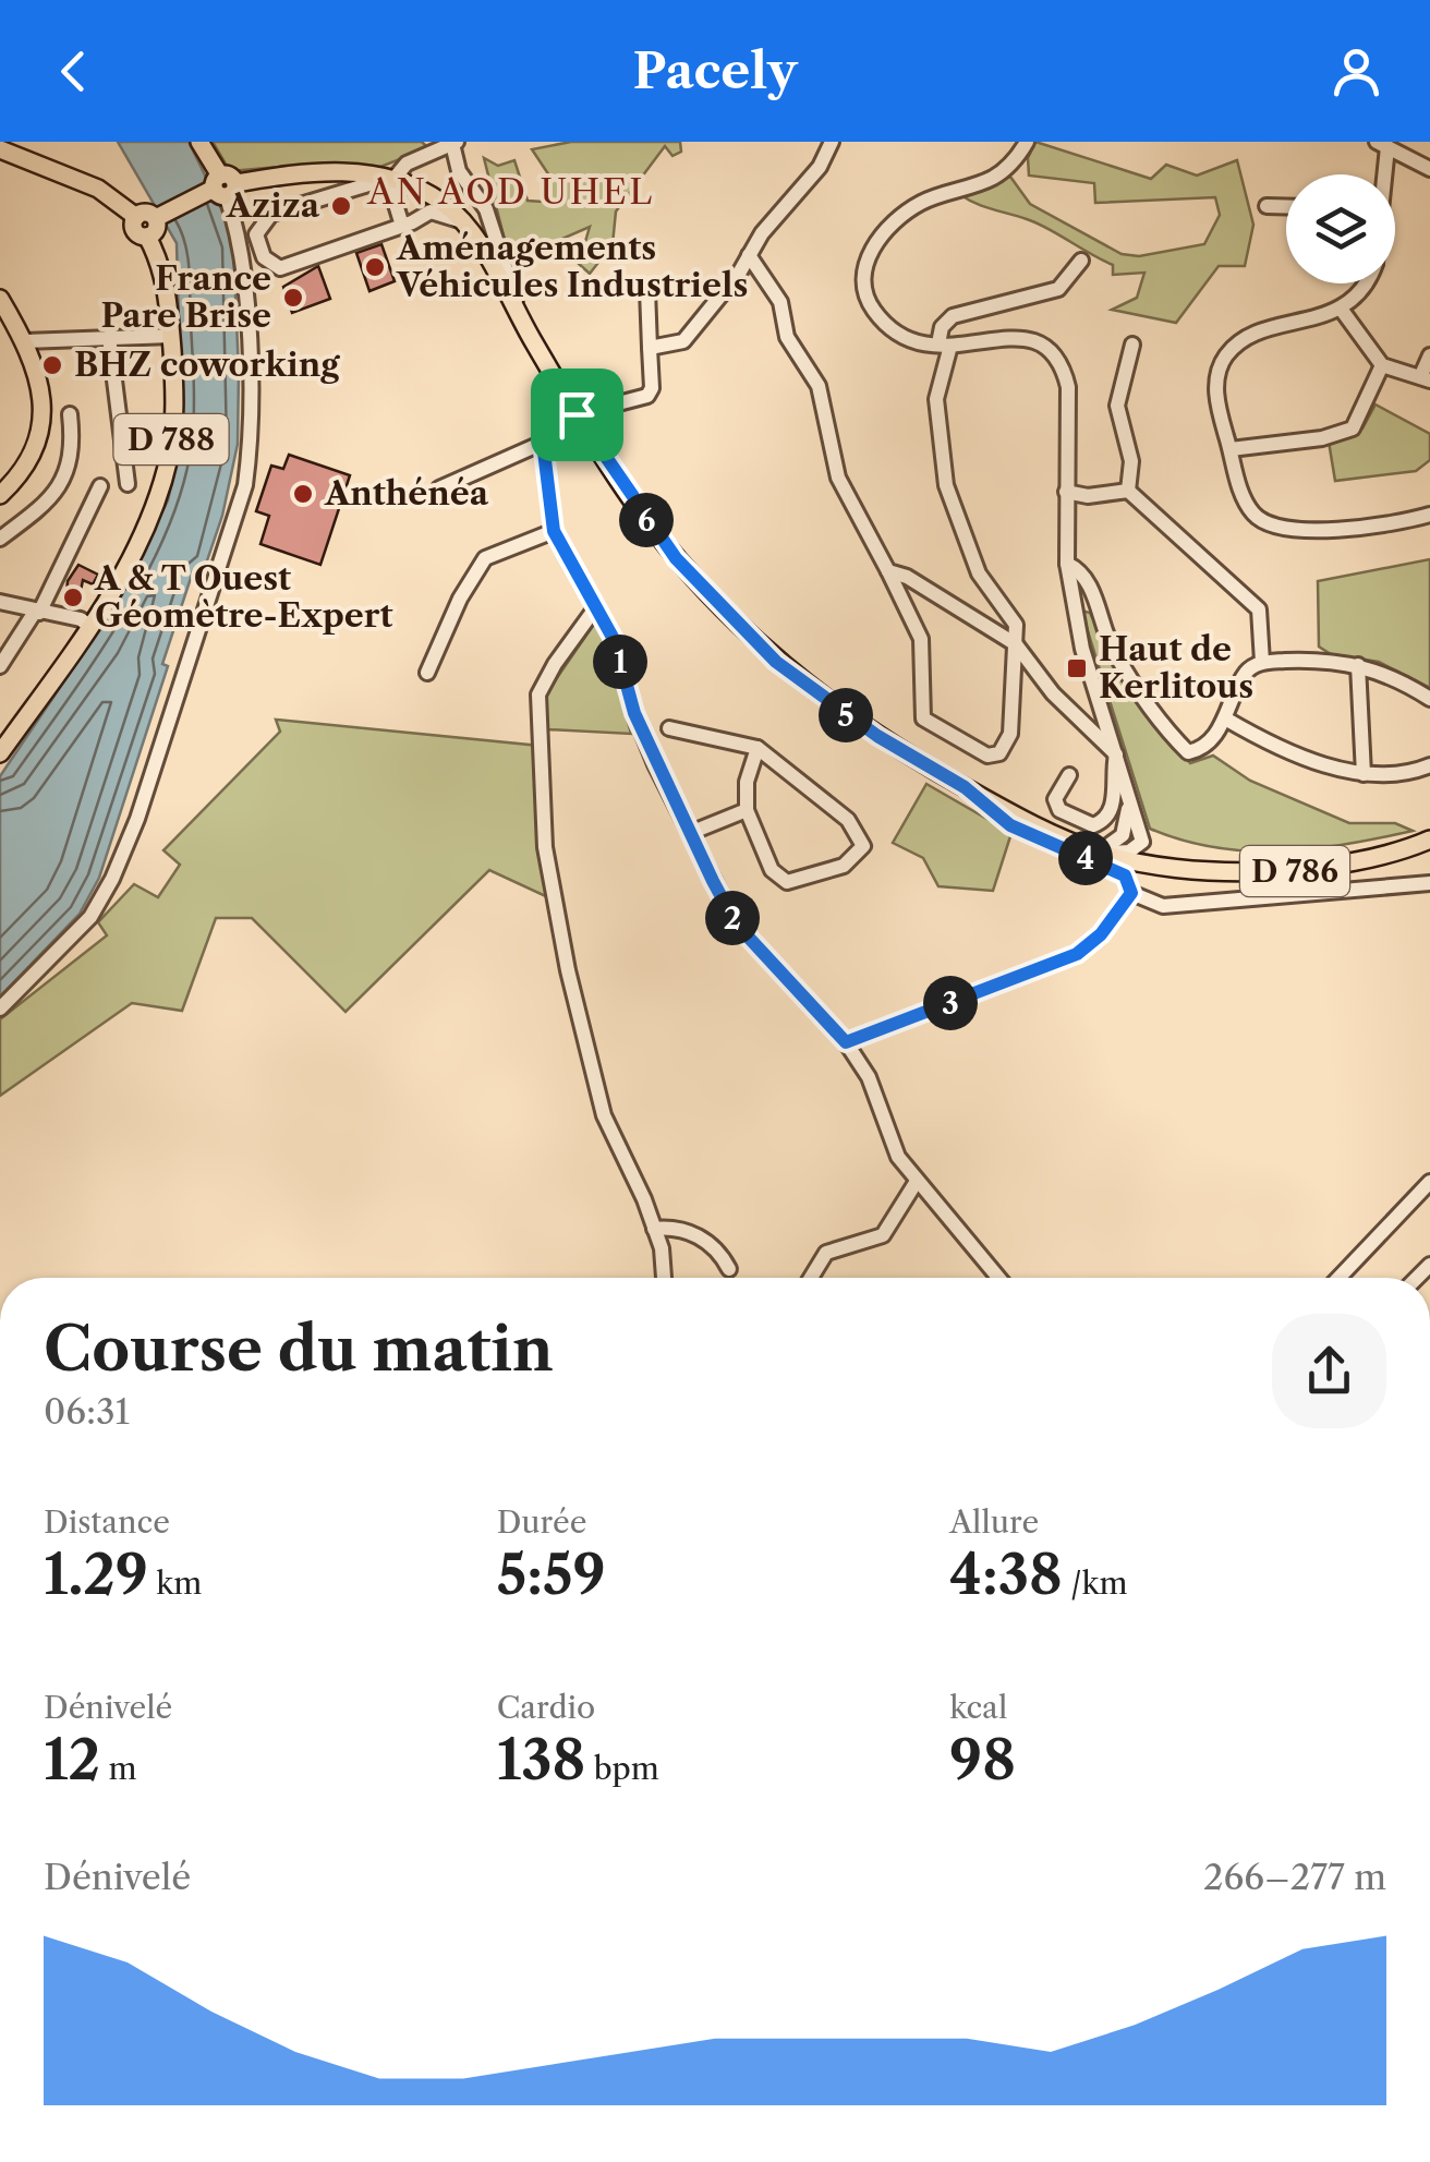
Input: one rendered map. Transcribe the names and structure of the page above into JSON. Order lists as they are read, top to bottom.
{
  "streets": {
    "main road": ["D 788", "D 786"]
  },
  "crossings": [
    ["D 788", "D 786"]
  ],
  "districts": ["AN AOD UHEL"],
  "places": {
    "other": [
      "Aziza",
      "Aménagements Véhicules Industriels",
      "France Pare Brise",
      "BHZ coworking",
      "Anthénéa",
      "A & T Ouest Géomètre-Expert"
    ],
    "transit": ["Haut de Kerlitous"]
  },
  "page": {
    "header": "Pacely",
    "pins": [
      "6",
      "1",
      "5",
      "4",
      "2",
      "3"
    ],
    "heading": ["Course du matin", "06:31"],
    "stats": [
      ["Distance", "1.29 km"],
      ["Durée", "5:59"],
      ["Allure", "4:38 /km"],
      ["Dénivelé", "12 m"],
      ["Cardio", "138 bpm"],
      ["kcal", "98"]
    ],
    "chart": ["Dénivelé", "266–277 m"]
  }
}
